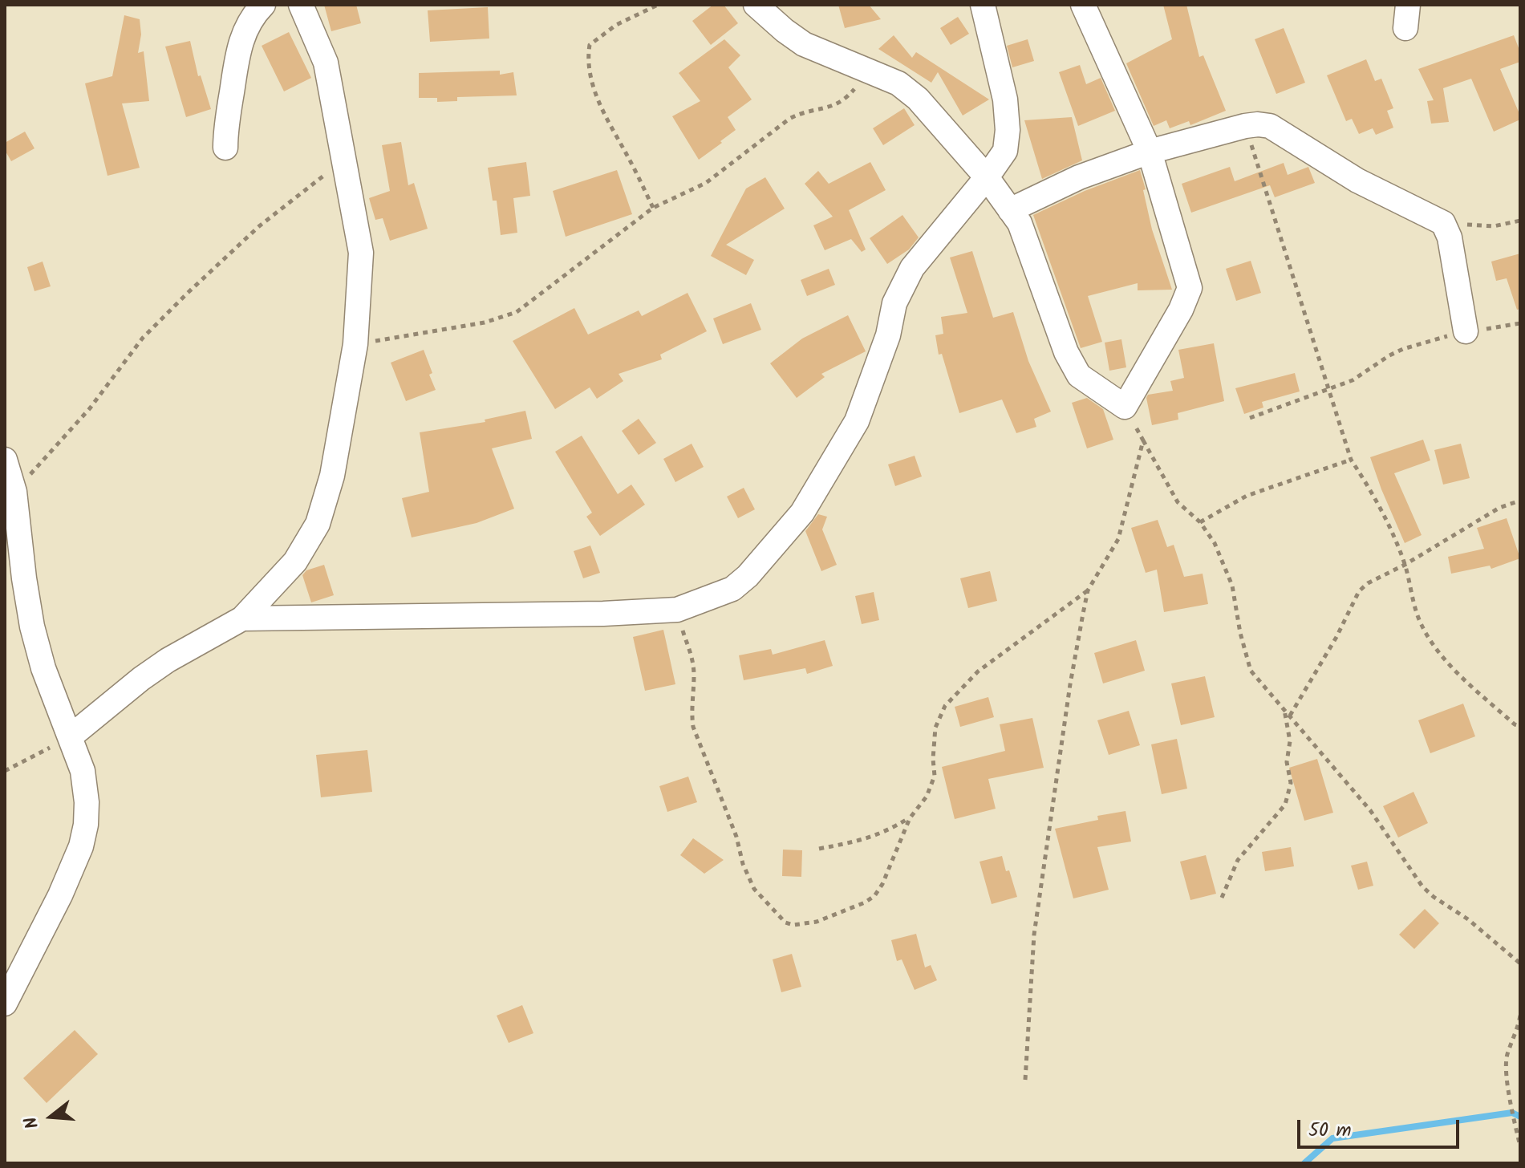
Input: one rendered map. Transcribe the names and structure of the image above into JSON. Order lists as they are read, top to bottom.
{
  "scale_bar": "50 m",
  "north": "left"
}
